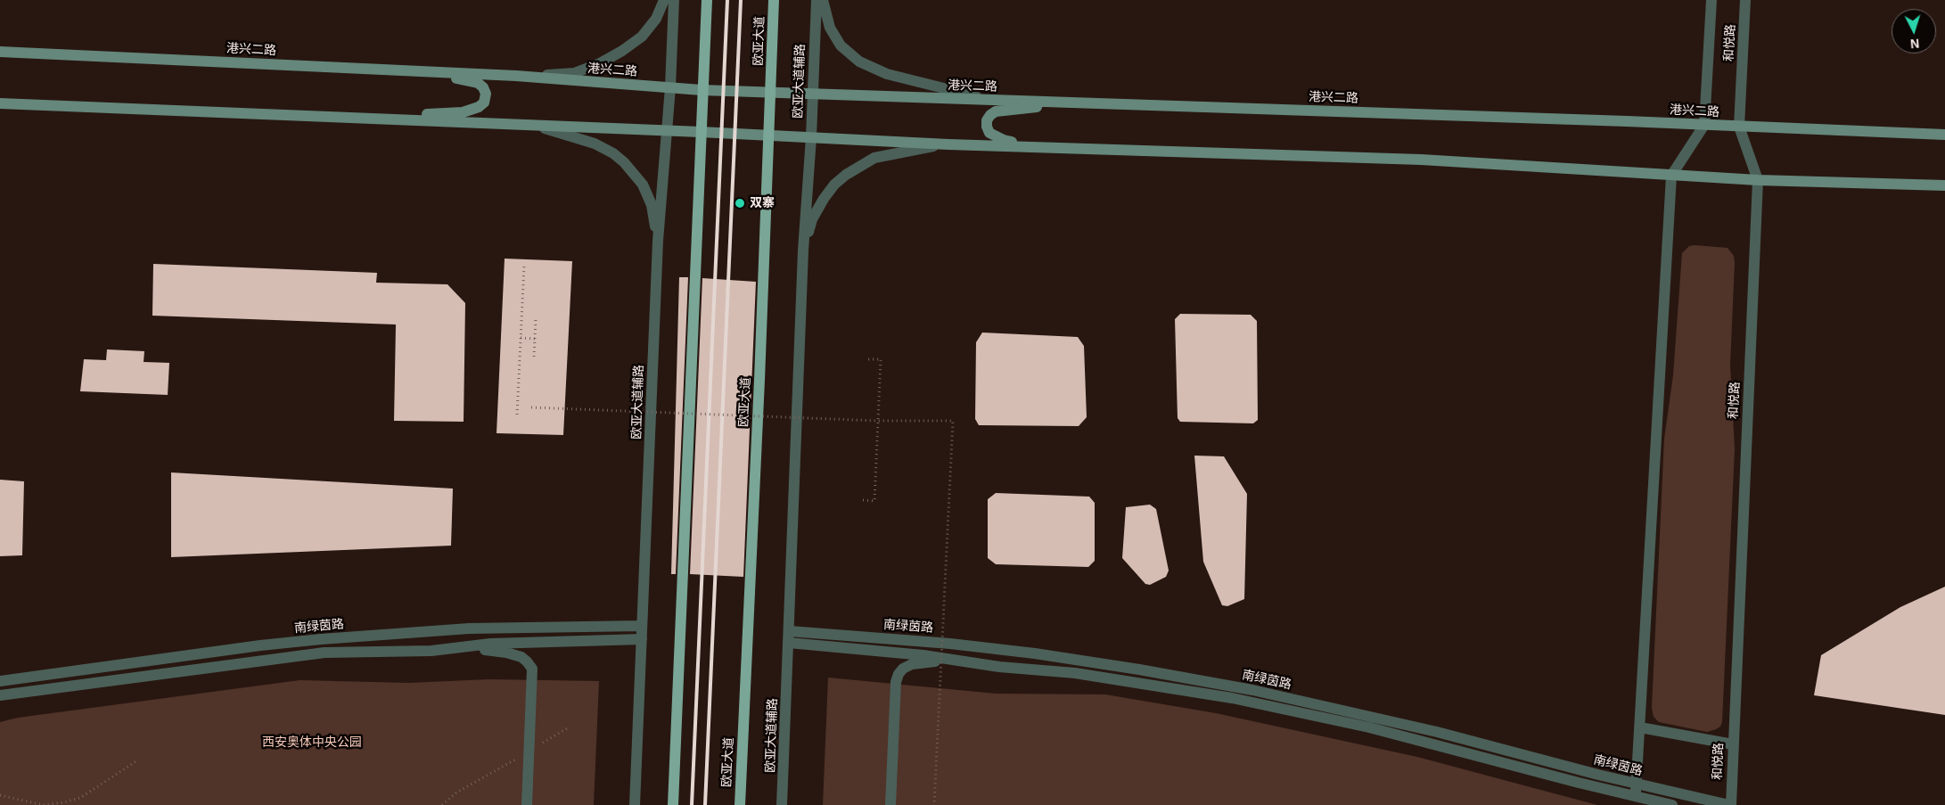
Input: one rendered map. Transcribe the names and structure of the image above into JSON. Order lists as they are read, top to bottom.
{
  "streets": {
    "main road": ["欧亚大道", "港兴二路"],
    "street": ["和悦路", "欧亚大道辅路", "南绿茵路"]
  },
  "crossings": [
    ["欧亚大道", "港兴二路"],
    ["和悦路", "港兴二路"],
    ["和悦路", "南绿茵路"],
    ["港兴二路", "欧亚大道辅路"],
    ["欧亚大道辅路", "南绿茵路"]
  ],
  "parks": ["西安奥体中央公园"],
  "places": ["双寨"],
  "north": "bottom"
}
